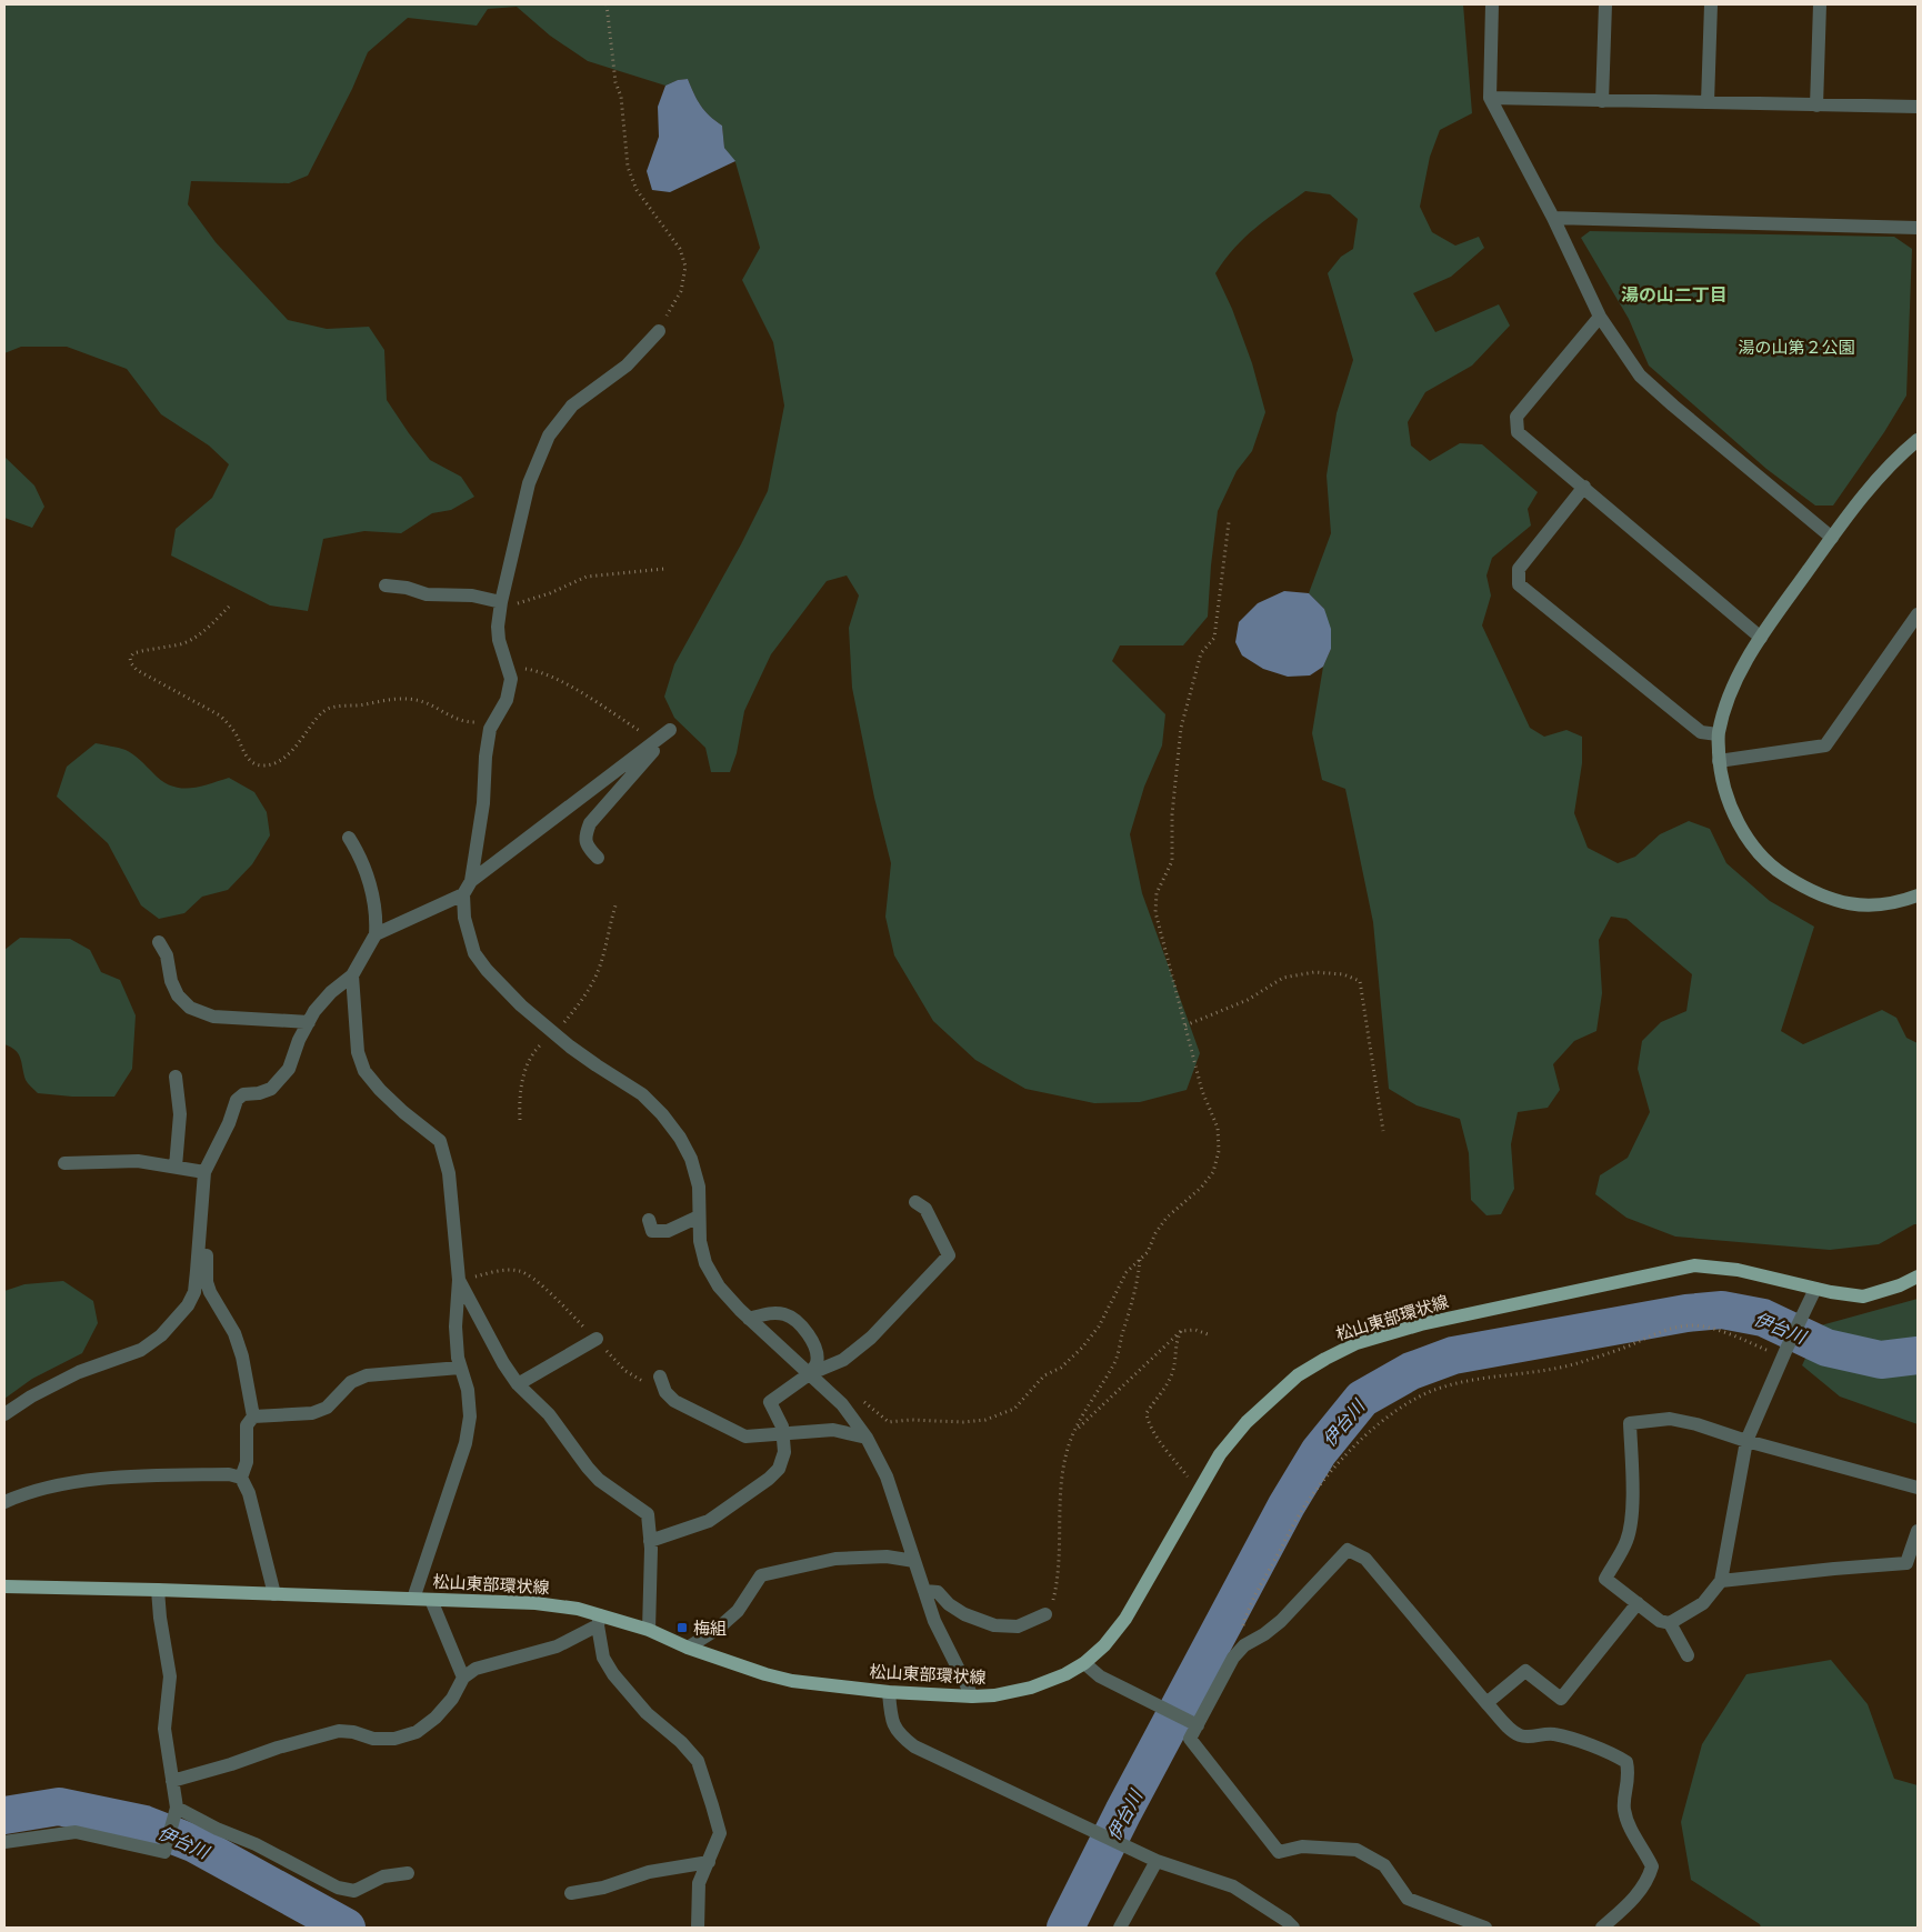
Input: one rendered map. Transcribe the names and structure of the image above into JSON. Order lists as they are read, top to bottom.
{
  "streets": {
    "main road": ["松山東部環状線"]
  },
  "districts": ["湯の山二丁目"],
  "water": ["伊台川"],
  "parks": ["湯の山第２公園"],
  "places": {
    "transit": ["梅組"]
  }
}
